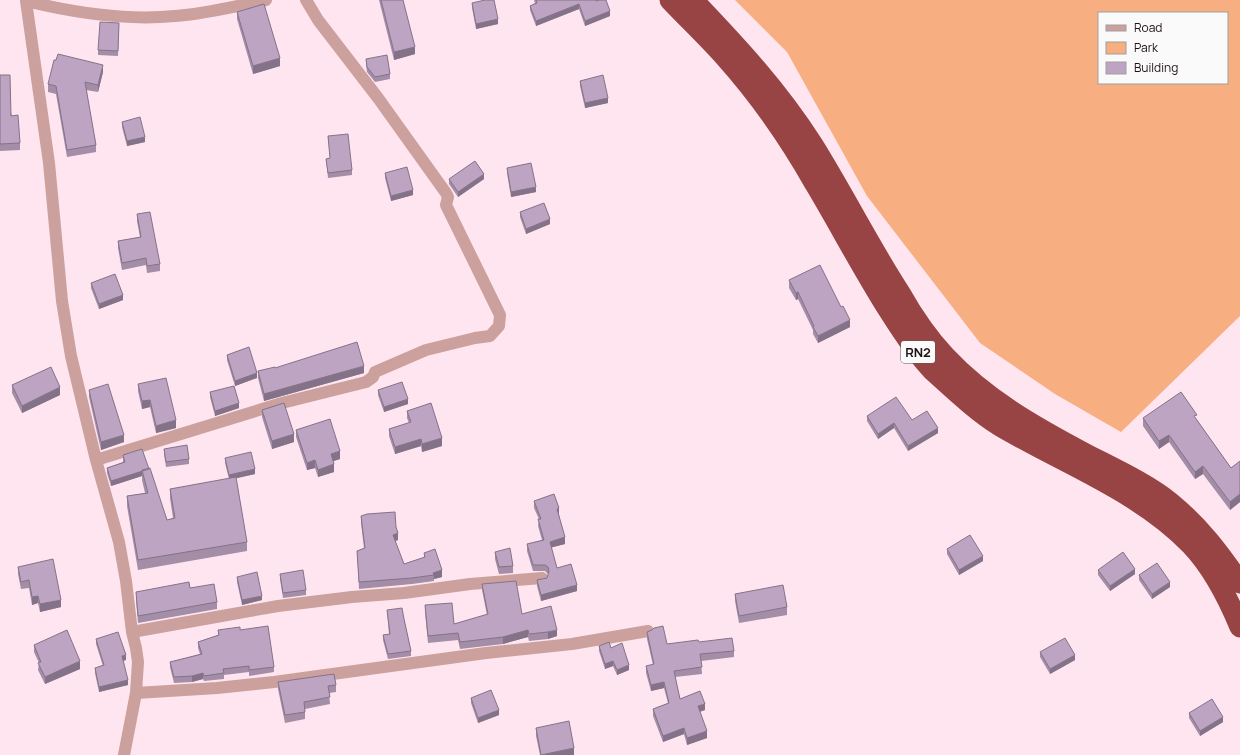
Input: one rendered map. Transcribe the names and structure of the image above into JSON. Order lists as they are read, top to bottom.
{
  "streets": {
    "highway": ["RN2"]
  },
  "legend": ["Road", "Park", "Building"]
}
